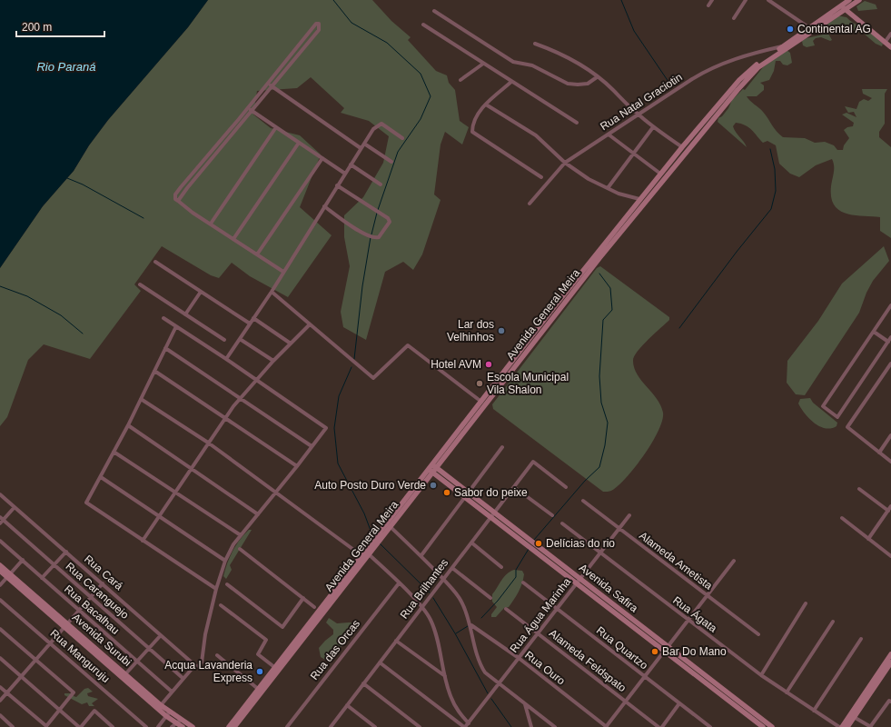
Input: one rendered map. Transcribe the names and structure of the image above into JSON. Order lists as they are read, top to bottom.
{
  "streets": {
    "main road": ["Avenida General Meira", "Avenida Safira", "Avenida Surubi"],
    "street": [
      "Rua Natal Graciotin",
      "Alameda Ametista",
      "Rua Cará",
      "Rua Brilhantes",
      "Rua Caranguejo",
      "Rua Bacalhau",
      "Rua Ágata",
      "Rua Água Marinha",
      "Rua Quartzo",
      "Rua das Orcas",
      "Rua Manguruju",
      "Alameda Feldspato",
      "Rua Ouro"
    ]
  },
  "crossings": [
    ["Rua Natal Graciotin", "Avenida General Meira"],
    ["Avenida General Meira", "Avenida Safira"],
    ["Alameda Ametista", "Rua Água Marinha"],
    ["Avenida Safira", "Rua Brilhantes"],
    ["Avenida Safira", "Rua Água Marinha"],
    ["Rua Ágata", "Rua Água Marinha"],
    ["Rua Água Marinha", "Rua Quartzo"],
    ["Rua Água Marinha", "Alameda Feldspato"],
    ["Rua Água Marinha", "Rua Ouro"]
  ],
  "water": ["Rio Paraná"],
  "places": [
    "Continental AG",
    "Lar dos Velhinhos",
    "Hotel AVM",
    "Escola Municipal Vila Shalon",
    "Auto Posto Duro Verde",
    "Sabor do peixe",
    "Delícias do rio",
    "Bar Do Mano",
    "Acqua Lavanderia Express"
  ],
  "scale_bar": "200 m"
}
